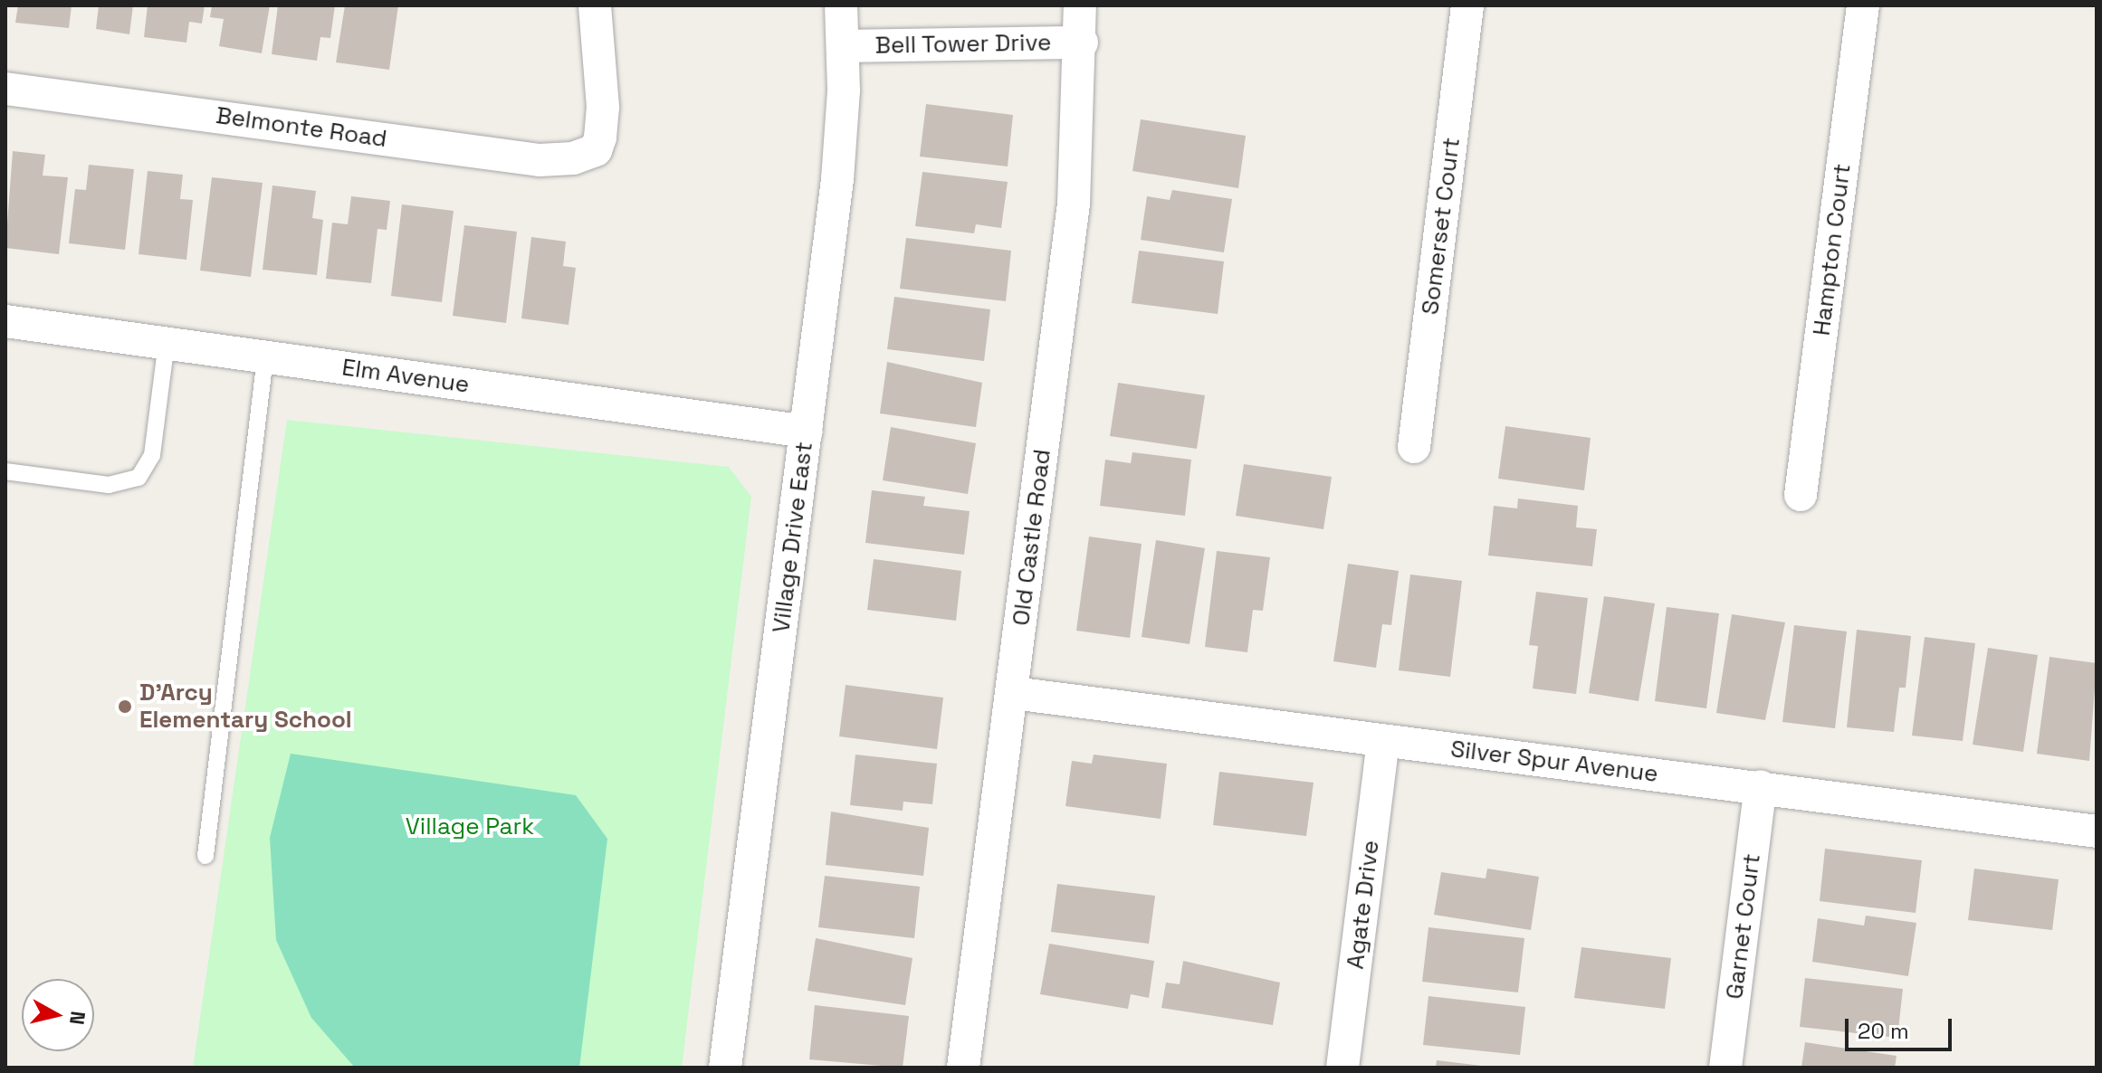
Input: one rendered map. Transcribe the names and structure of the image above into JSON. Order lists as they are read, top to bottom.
{
  "streets": {
    "street": [
      "Bell Tower Drive",
      "Belmonte Road",
      "Somerset Court",
      "Hampton Court",
      "Elm Avenue",
      "Village Drive East",
      "Old Castle Road",
      "Silver Spur Avenue",
      "Agate Drive",
      "Garnet Court"
    ]
  },
  "crossings": [
    ["Bell Tower Drive", "Village Drive East"],
    ["Bell Tower Drive", "Old Castle Road"],
    ["Elm Avenue", "Village Drive East"],
    ["Old Castle Road", "Silver Spur Avenue"],
    ["Silver Spur Avenue", "Agate Drive"],
    ["Silver Spur Avenue", "Garnet Court"]
  ],
  "parks": ["Village Park"],
  "places": ["D'Arcy Elementary School"],
  "scale_bar": "20 m",
  "north": "right"
}
